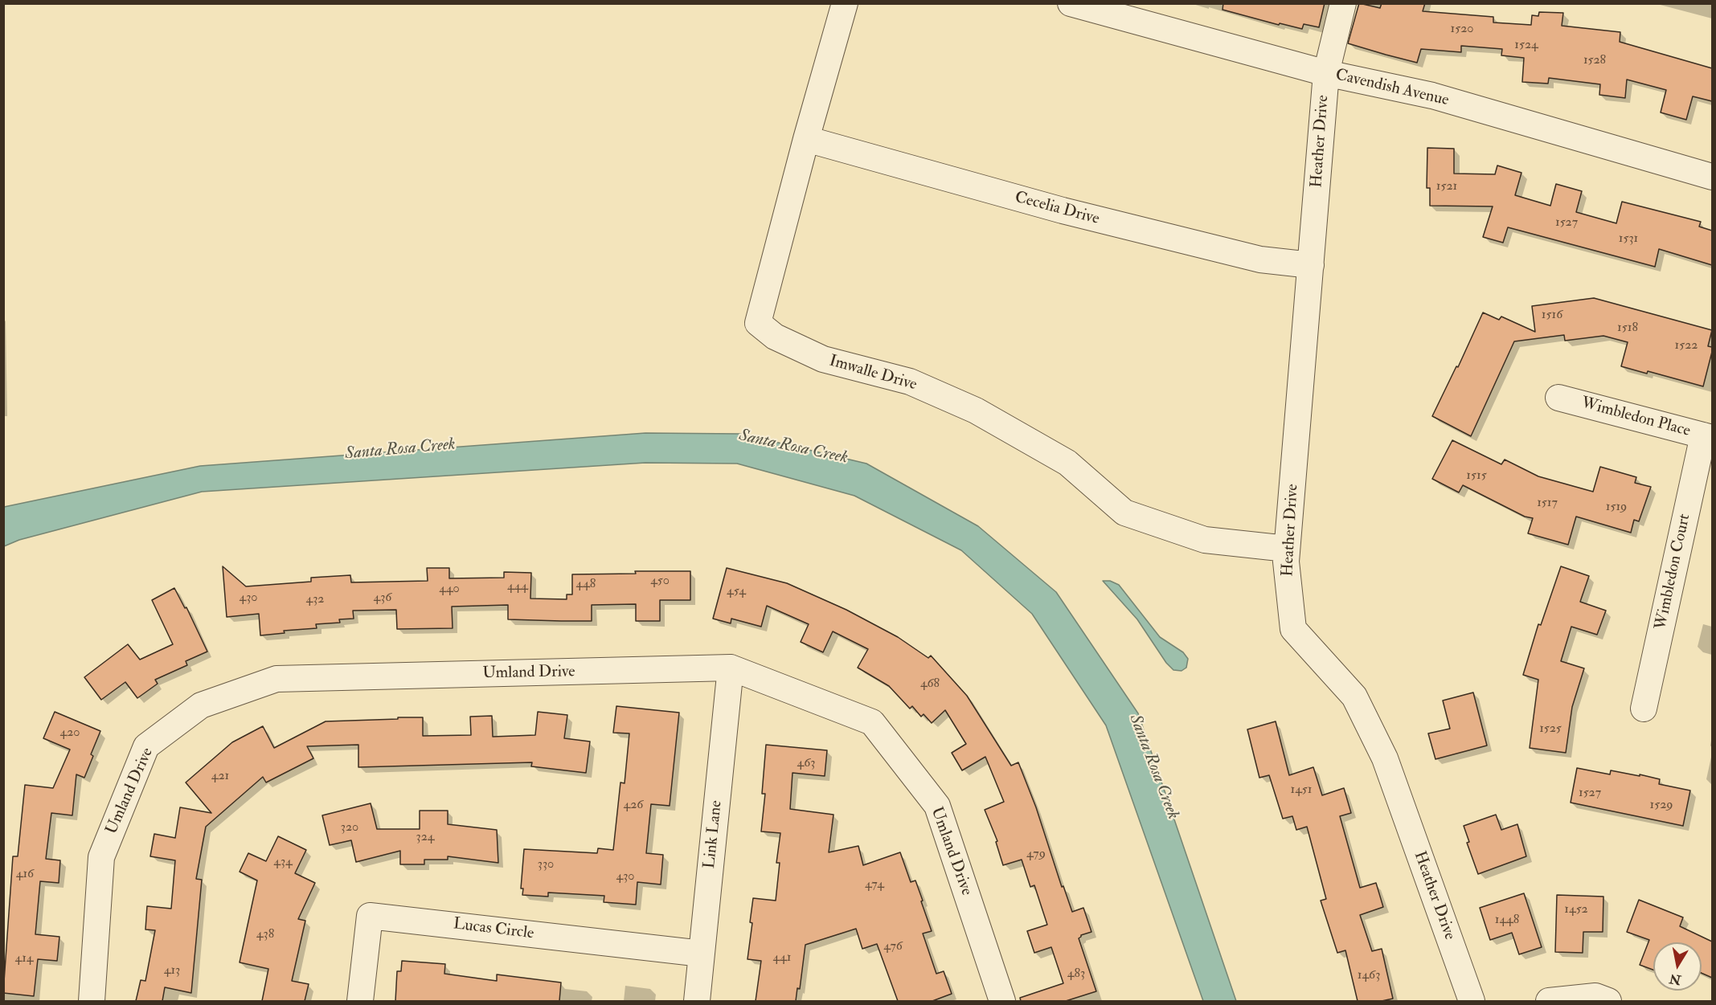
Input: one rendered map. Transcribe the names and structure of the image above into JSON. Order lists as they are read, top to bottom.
{
  "streets": {
    "street": [
      "Cavendish Avenue",
      "Heather Drive",
      "Cecelia Drive",
      "Imwalle Drive",
      "Wimbledon Place",
      "Wimbledon Court",
      "Umland Drive",
      "Link Lane",
      "Lucas Circle"
    ]
  },
  "crossings": [
    ["Cavendish Avenue", "Heather Drive"],
    ["Heather Drive", "Cecelia Drive"],
    ["Heather Drive", "Imwalle Drive"],
    ["Cecelia Drive", "Imwalle Drive"],
    ["Wimbledon Place", "Wimbledon Court"],
    ["Umland Drive", "Link Lane"],
    ["Link Lane", "Lucas Circle"]
  ],
  "water": ["Santa Rosa Creek"],
  "house_numbers": [
    "1520",
    "1524",
    "1528",
    "1521",
    "1527",
    "1531",
    "1516",
    "1518",
    "1522",
    "1515",
    "1517",
    "1519",
    "450",
    "448",
    "444",
    "440",
    "454",
    "430",
    "436",
    "432",
    "468",
    "1525",
    "420",
    "463",
    "421",
    "1451",
    "1527",
    "426",
    "1529",
    "320",
    "324",
    "479",
    "434",
    "330",
    "416",
    "430",
    "474",
    "1452",
    "1448",
    "438",
    "476",
    "441",
    "414",
    "413",
    "483",
    "1463"
  ],
  "north": "bottom"
}
